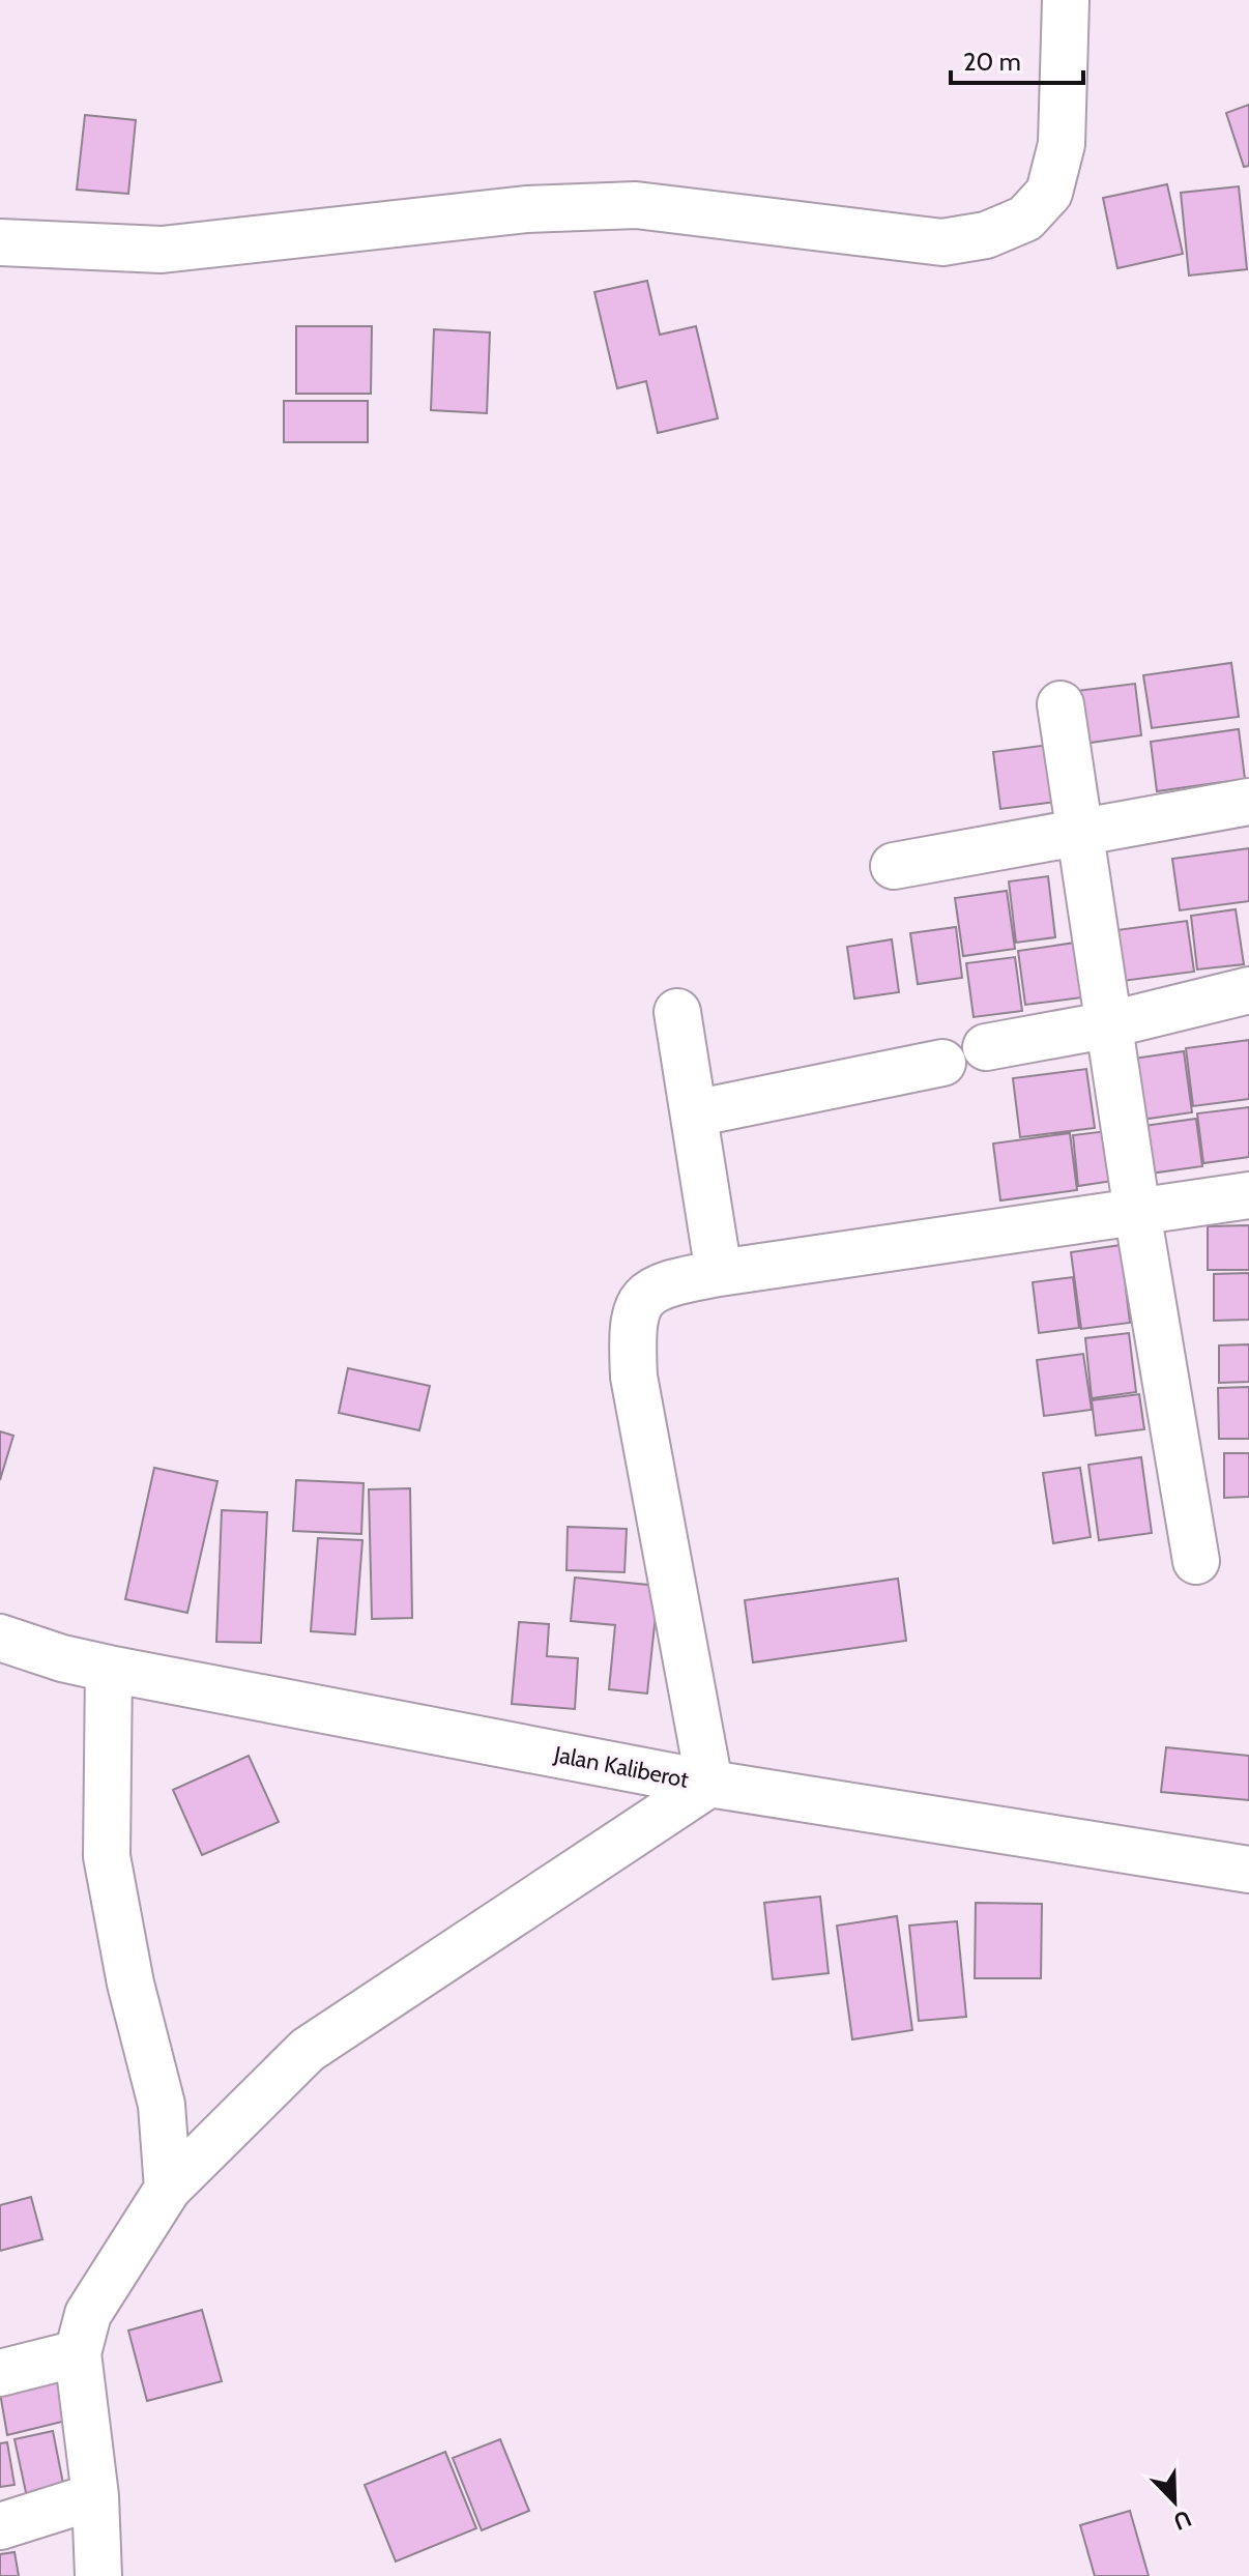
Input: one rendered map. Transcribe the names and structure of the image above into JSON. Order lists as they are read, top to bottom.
{
  "streets": {
    "street": ["Jalan Kaliberot"]
  },
  "scale_bar": "20 m",
  "north": "bottom right"
}
